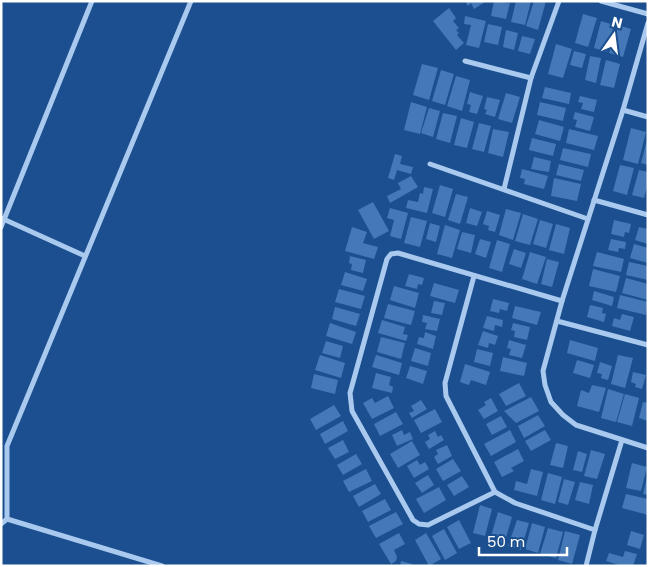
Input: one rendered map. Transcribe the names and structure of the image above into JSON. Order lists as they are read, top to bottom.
{
  "scale_bar": "50 m",
  "north": "top"
}
